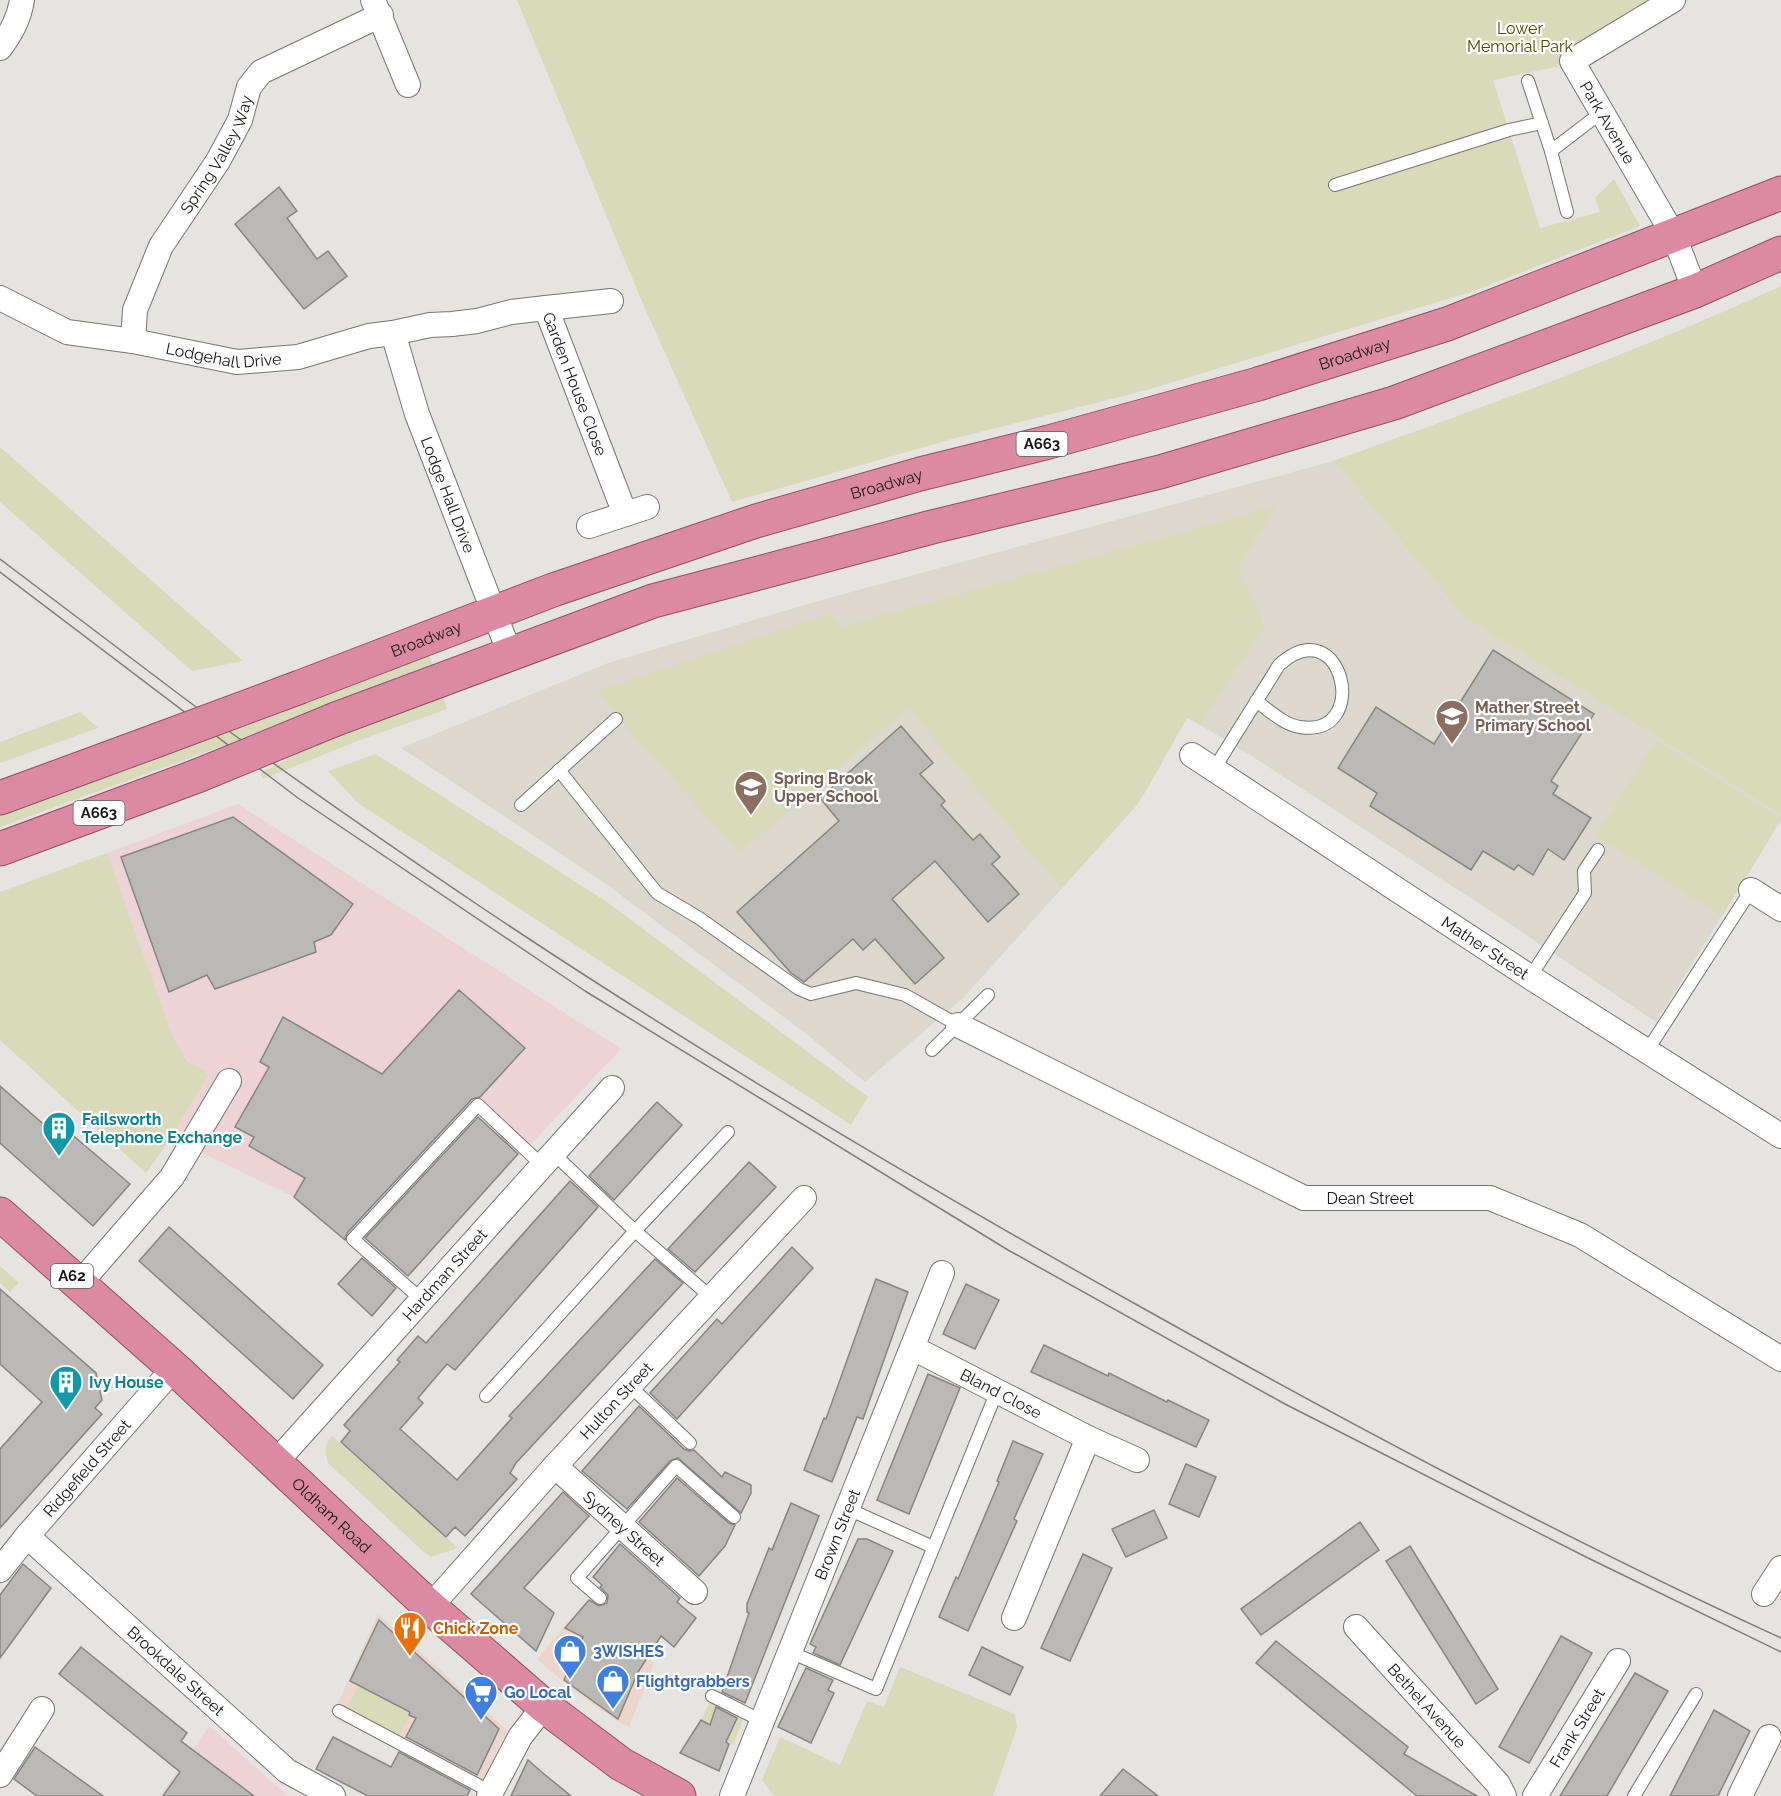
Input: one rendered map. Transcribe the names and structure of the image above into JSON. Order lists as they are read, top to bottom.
{
  "streets": {
    "highway": [
      "Broadway",
      "A663",
      "A62",
      "Oldham Road"
    ],
    "street": [
      "Park Avenue",
      "Spring Valley Way",
      "Lodgehall Drive",
      "Garden House Close",
      "Lodge Hall Drive",
      "Mather Street",
      "Dean Street",
      "Hardman Street",
      "Bland Close",
      "Hulton Street",
      "Ridgefield Street",
      "Sydney Street",
      "Brown Street",
      "Brookdale Street",
      "Bethel Avenue",
      "Frank Street"
    ]
  },
  "crossings": [
    ["Park Avenue", "Broadway"],
    ["Park Avenue", "A663"],
    ["Spring Valley Way", "Lodgehall Drive"],
    ["Lodgehall Drive", "Garden House Close"],
    ["Lodgehall Drive", "Lodge Hall Drive"],
    ["Broadway", "Lodge Hall Drive"],
    ["A663", "Lodge Hall Drive"],
    ["Hardman Street", "Oldham Road"],
    ["Bland Close", "Brown Street"],
    ["Hulton Street", "Oldham Road"],
    ["Hulton Street", "Sydney Street"],
    ["Ridgefield Street", "Oldham Road"],
    ["Ridgefield Street", "Brookdale Street"]
  ],
  "parks": ["Lower Memorial Park"],
  "places": {
    "school or university": ["Mather Street Primary School", "Spring Brook Upper School"],
    "building": ["Failsworth Telephone Exchange", "Ivy House"],
    "restaurant": ["Chick Zone"],
    "shop": ["3WISHES", "Flightgrabbers"],
    "supermarket": ["Go Local"]
  }
}
